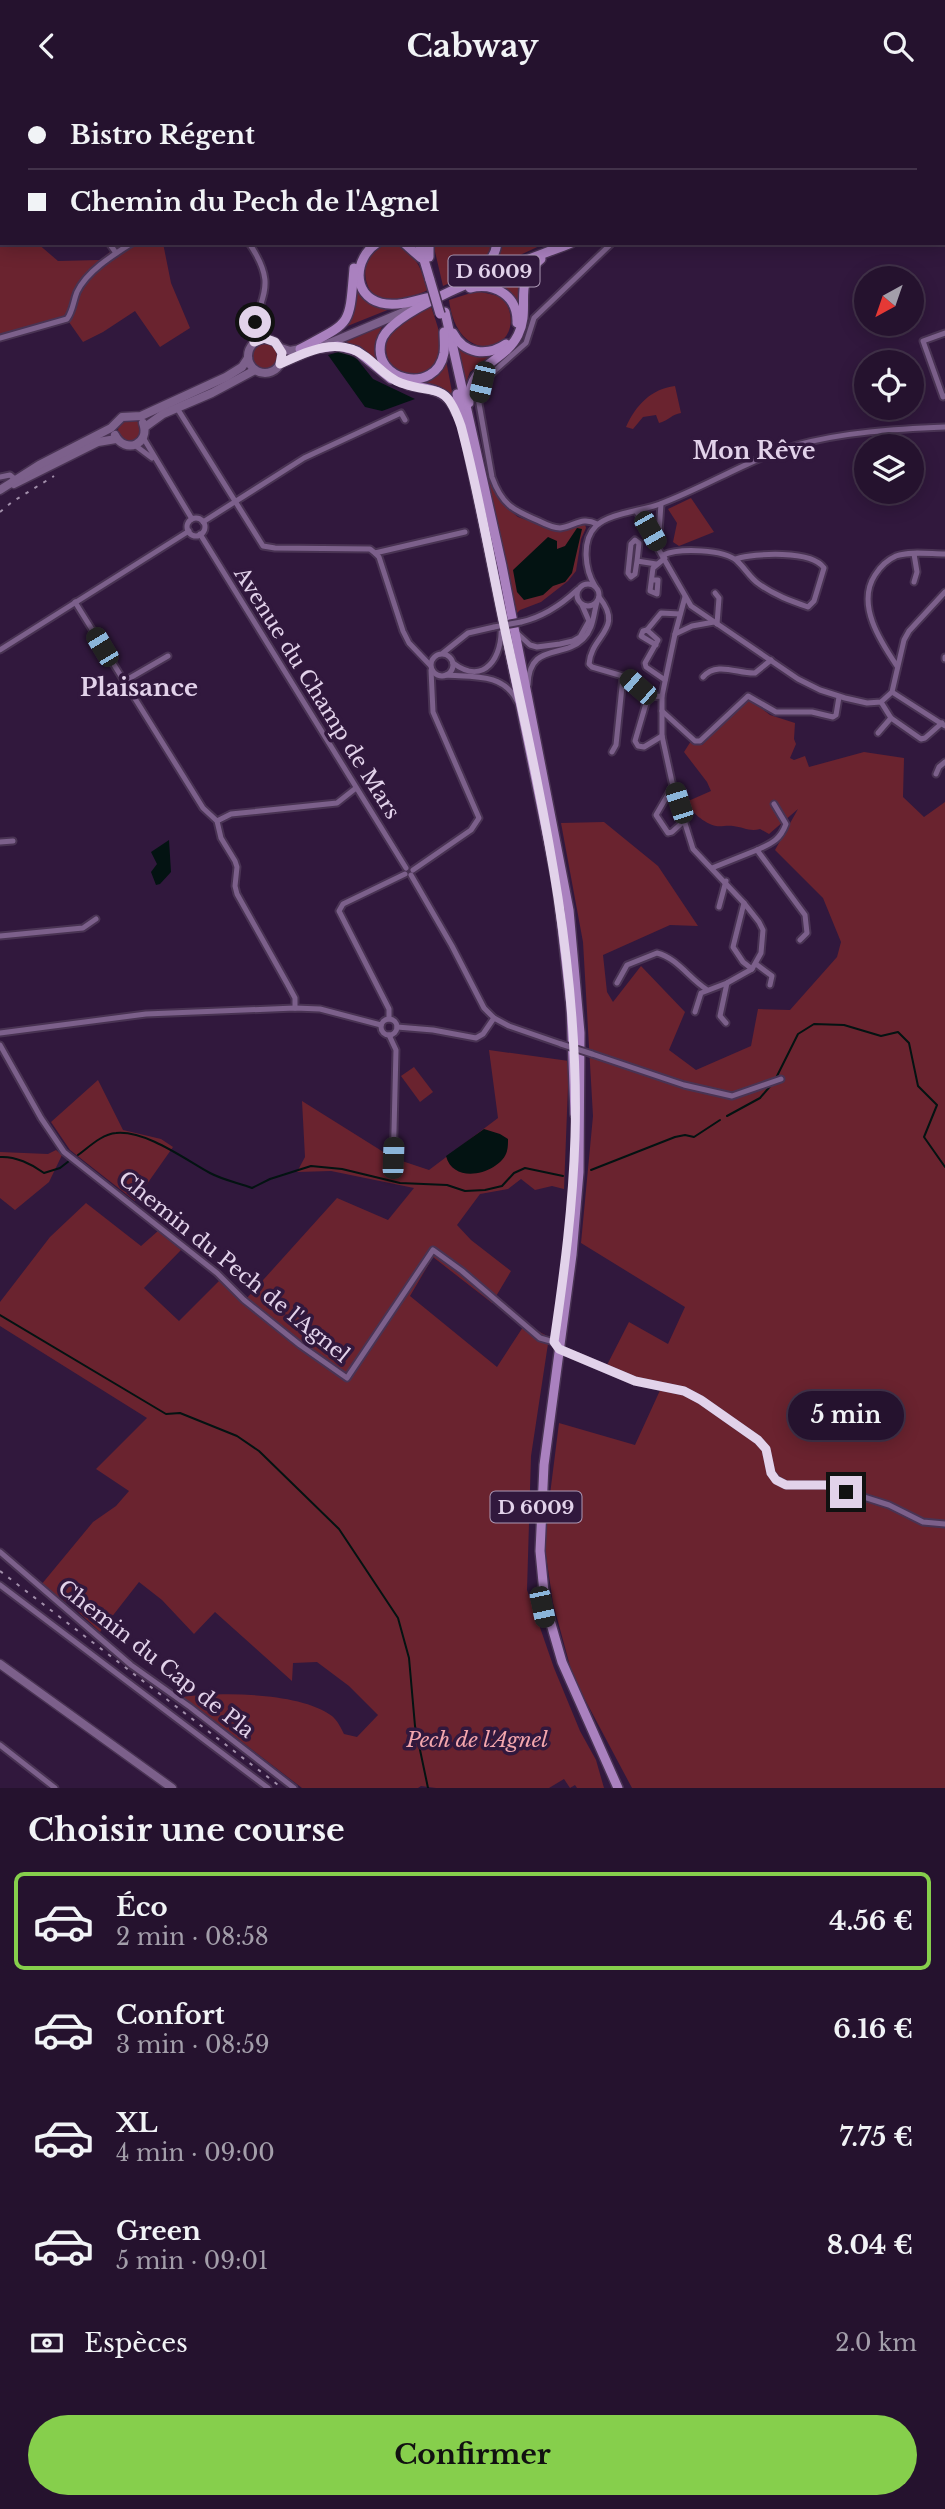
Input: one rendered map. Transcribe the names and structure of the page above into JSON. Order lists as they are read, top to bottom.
{
  "streets": {
    "main road": ["D 6009"],
    "street": ["Avenue du Champ de Mars", "Chemin du Pech de l'Agnel", "Chemin du Cap de Pla"]
  },
  "crossings": [
    ["D 6009", "Chemin du Pech de l'Agnel"]
  ],
  "districts": ["Mon Rêve", "Plaisance"],
  "parks": ["Pech de l'Agnel"],
  "north": "bottom left",
  "page": {
    "header": "Cabway",
    "banner": ["Bistro Régent", "Chemin du Pech de l'Agnel"],
    "bubble": "5 min",
    "heading": "Choisir une course",
    "list": [
      {
        "name": "Éco",
        "note": "2 min · 08:58",
        "value": "4.56 €"
      },
      {
        "name": "Confort",
        "note": "3 min · 08:59",
        "value": "6.16 €"
      },
      {
        "name": "XL",
        "note": "4 min · 09:00",
        "value": "7.75 €"
      },
      {
        "name": "Green",
        "note": "5 min · 09:01",
        "value": "8.04 €"
      }
    ],
    "pay": ["Espèces", "2.0 km"],
    "buttons": "Confirmer"
  }
}
